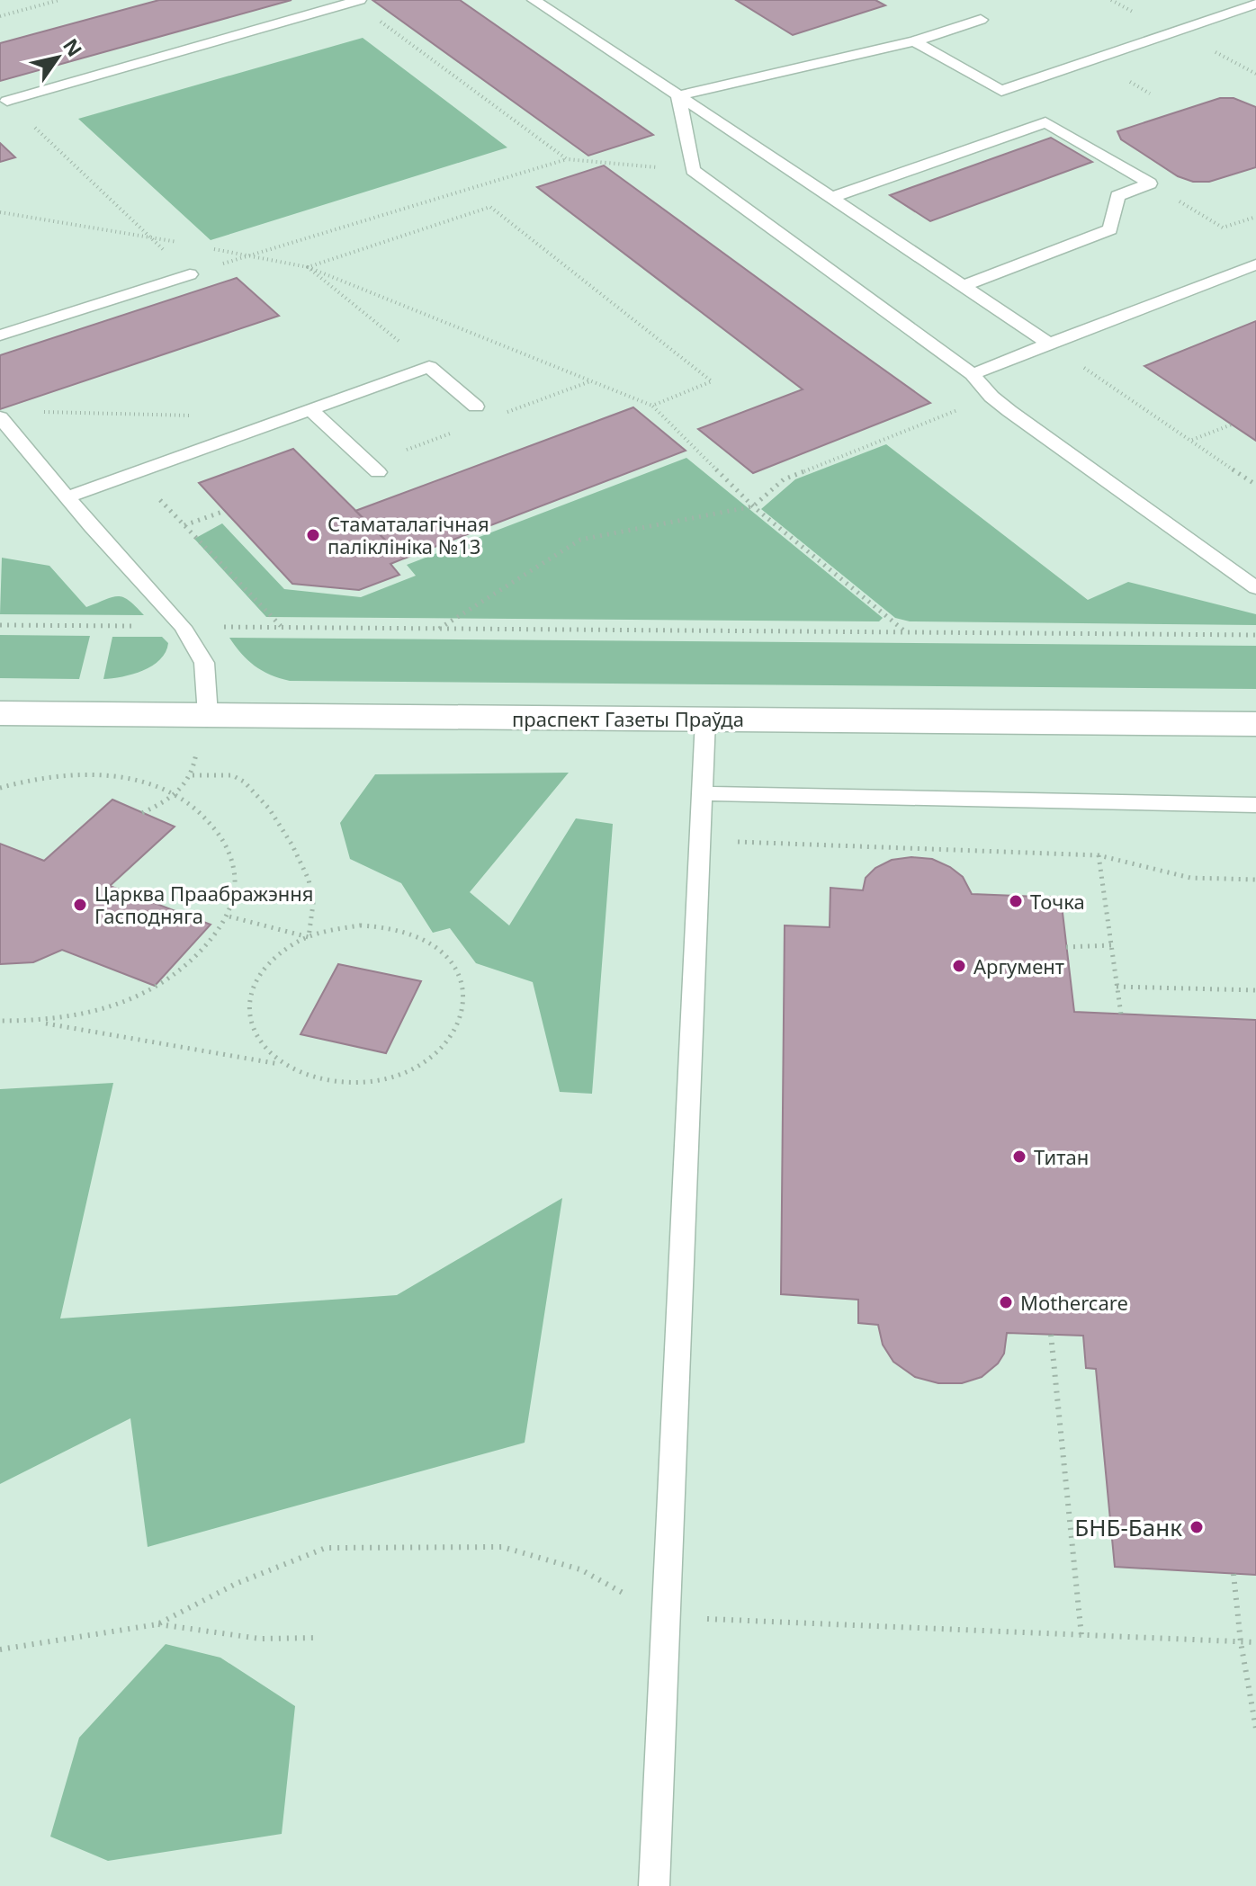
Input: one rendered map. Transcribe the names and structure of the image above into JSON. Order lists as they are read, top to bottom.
{
  "streets": {
    "main road": ["праспект Газеты Праўда"]
  },
  "places": [
    "Стаматалагічная паліклініка №13",
    "Точка",
    "Царква Праабражэння Гасподняга",
    "Аргумент",
    "Титан",
    "Mothercare",
    "БНБ-Банк"
  ],
  "north": "top right"
}
